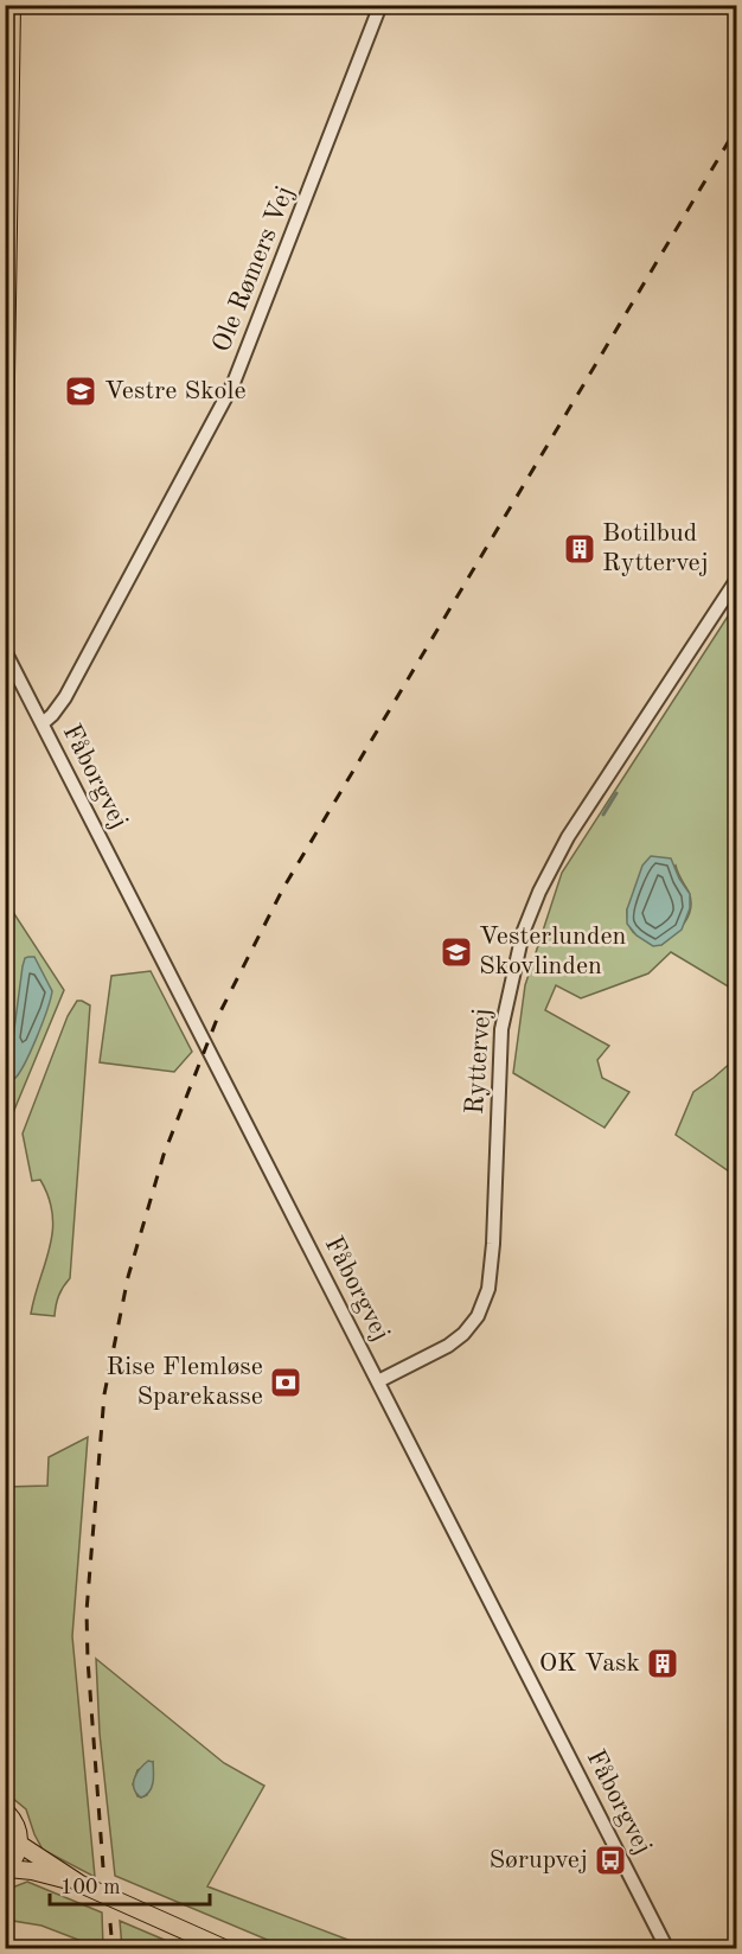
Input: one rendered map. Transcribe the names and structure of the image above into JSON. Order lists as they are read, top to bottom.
{
  "streets": {
    "street": ["Ole Rømers Vej", "Fåborgvej", "Ryttervej"]
  },
  "crossings": [
    ["Ole Rømers Vej", "Fåborgvej"],
    ["Fåborgvej", "Ryttervej"]
  ],
  "places": {
    "school or university": ["Vestre Skole", "Vesterlunden Skovlinden"],
    "building": ["Botilbud Ryttervej", "OK Vask"],
    "bank": ["Rise Flemløse Sparekasse"],
    "bus stop": ["Sørupvej"]
  },
  "scale_bar": "100 m"
}
